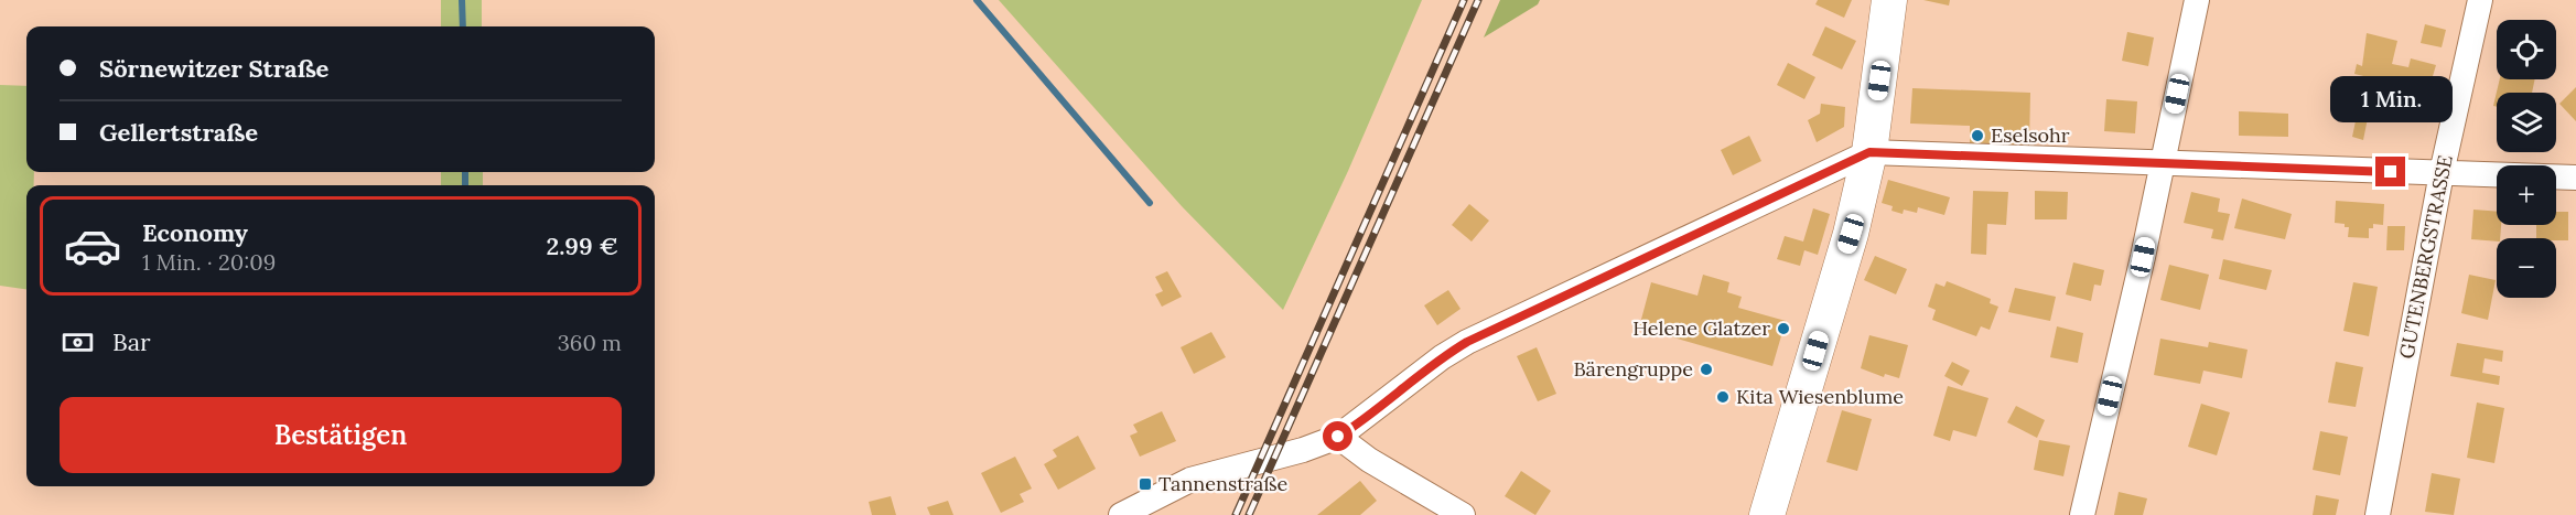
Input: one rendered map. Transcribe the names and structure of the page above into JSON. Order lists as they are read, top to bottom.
{
  "streets": {
    "street": ["GUTENBERGSTRASSE"]
  },
  "places": {
    "other": [
      "Eselsohr",
      "Helene Glatzer",
      "Bärengruppe",
      "Kita Wiesenblume"
    ],
    "transit": ["Tannenstraße"]
  },
  "page": {
    "map_buttons": ["+", "−"],
    "banner": ["Sörnewitzer Straße", "Gellertstraße"],
    "bubble": "1 Min.",
    "list": [
      {
        "name": "Economy",
        "note": "1 Min. · 20:09",
        "value": "2.99 €"
      }
    ],
    "pay": ["Bar", "360 m"],
    "buttons": "Bestätigen"
  }
}
